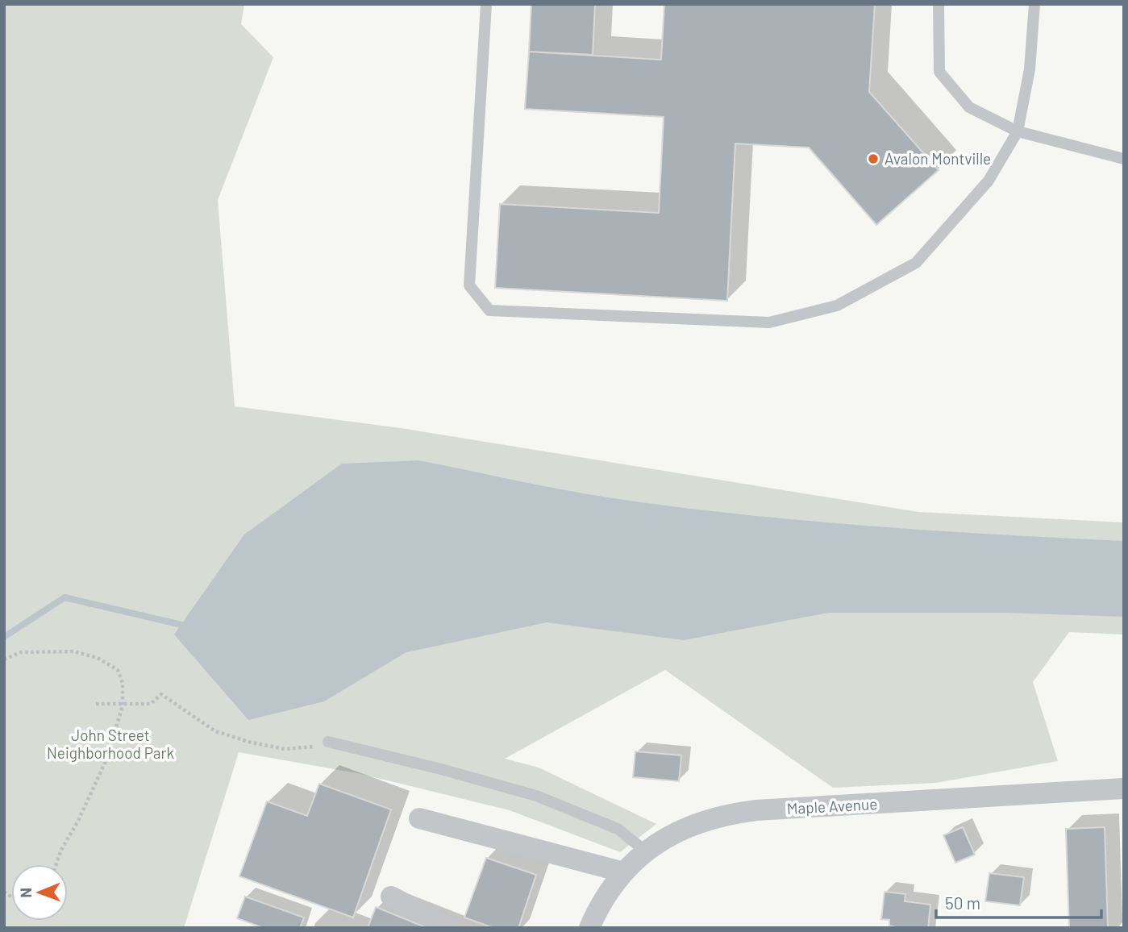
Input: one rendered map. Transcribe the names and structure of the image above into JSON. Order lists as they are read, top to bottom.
{
  "streets": {
    "street": ["Maple Avenue"]
  },
  "parks": ["John Street Neighborhood Park"],
  "places": ["Avalon Montville"],
  "scale_bar": "50 m",
  "north": "left"
}
